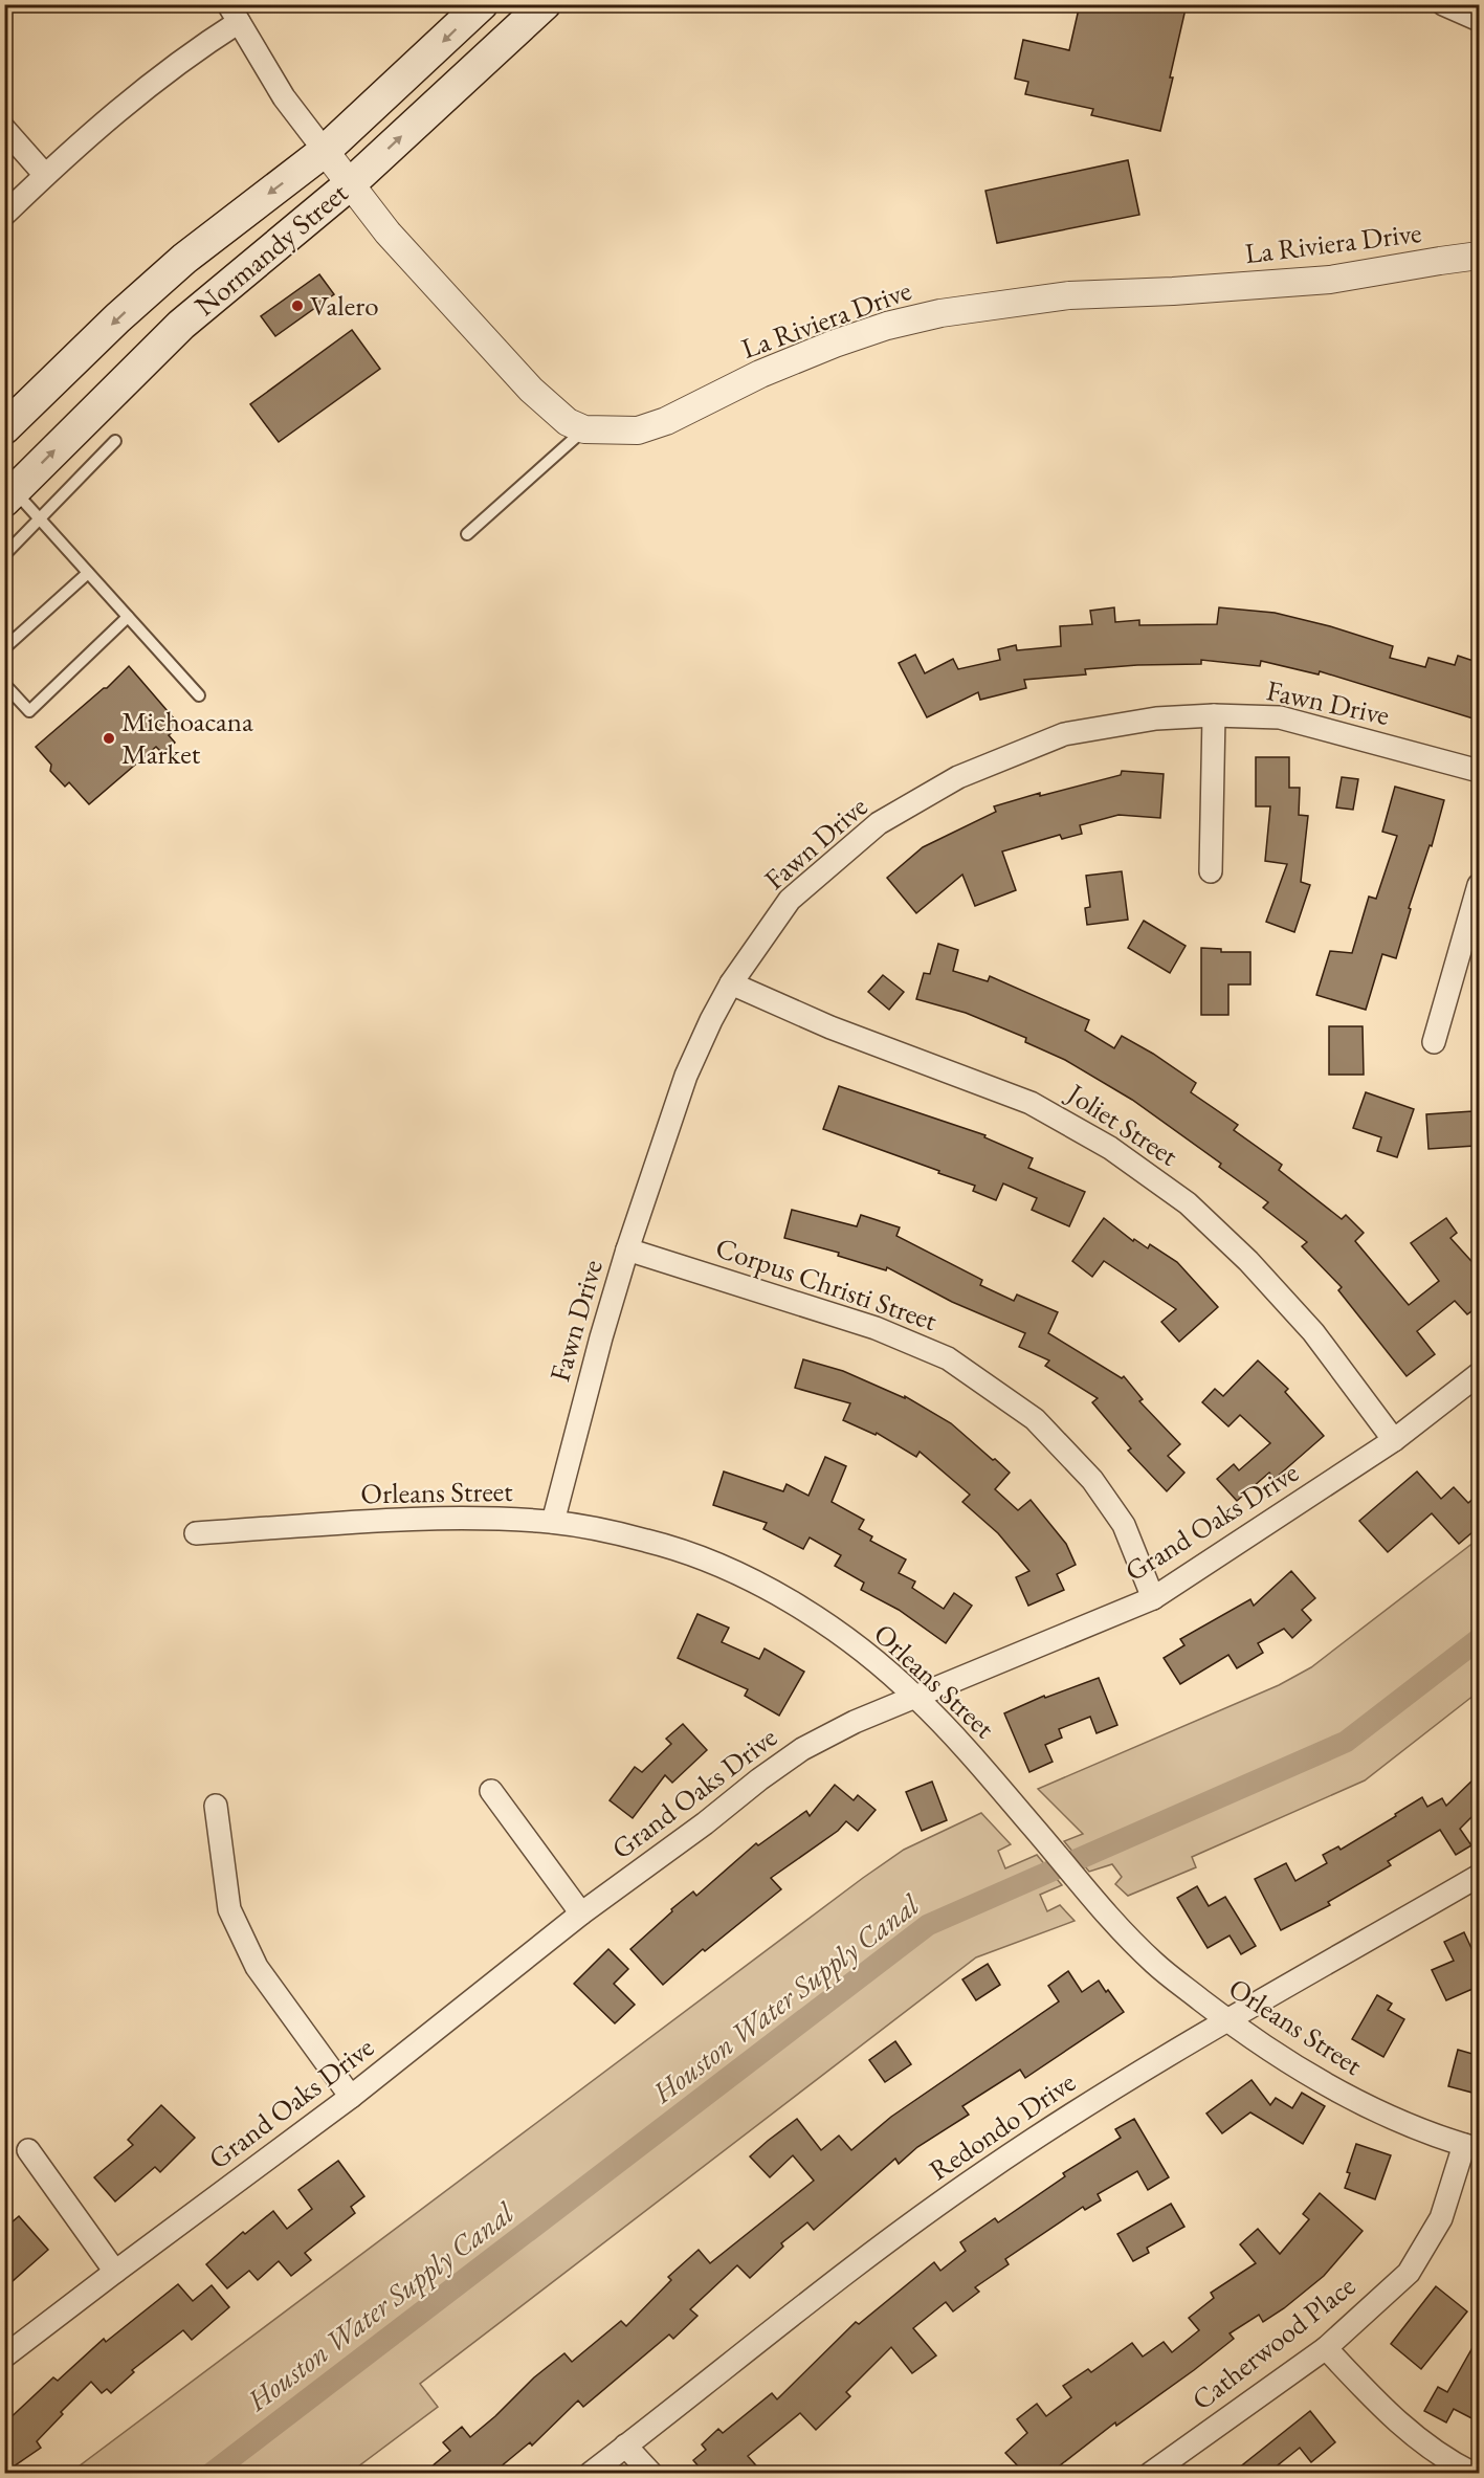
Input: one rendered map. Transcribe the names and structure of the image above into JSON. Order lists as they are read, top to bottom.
{
  "streets": {
    "main road": ["Normandy Street"],
    "street": [
      "La Riviera Drive",
      "Fawn Drive",
      "Joliet Street",
      "Corpus Christi Street",
      "Orleans Street",
      "Grand Oaks Drive",
      "Redondo Drive",
      "Catherwood Place"
    ]
  },
  "crossings": [
    ["La Riviera Drive", "Normandy Street"],
    ["Fawn Drive", "Joliet Street"],
    ["Fawn Drive", "Corpus Christi Street"],
    ["Fawn Drive", "Orleans Street"],
    ["Joliet Street", "Grand Oaks Drive"],
    ["Corpus Christi Street", "Grand Oaks Drive"],
    ["Orleans Street", "Grand Oaks Drive"],
    ["Orleans Street", "Redondo Drive"],
    ["Orleans Street", "Catherwood Place"]
  ],
  "water": ["Houston Water Supply Canal"],
  "places": ["Valero", "Michoacana Market"]
}
